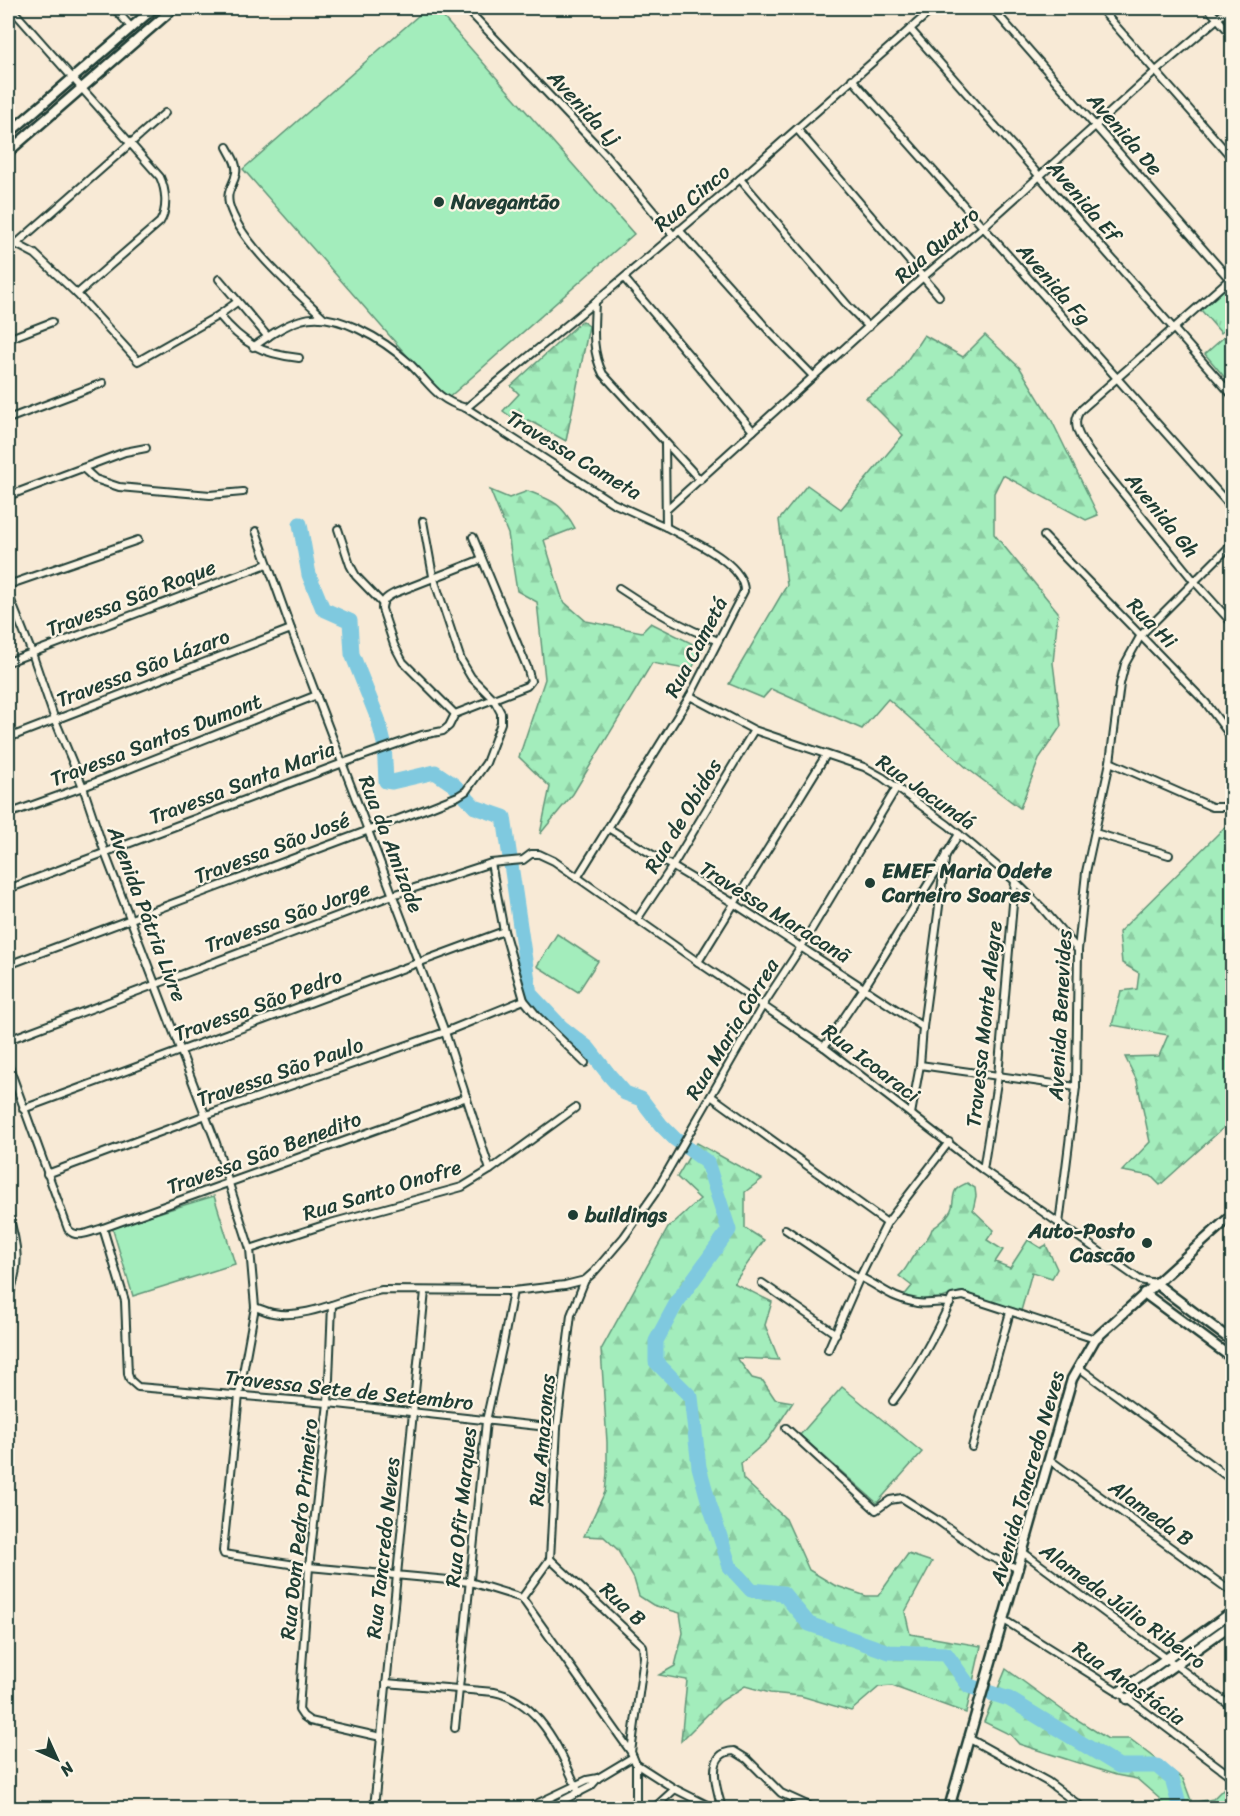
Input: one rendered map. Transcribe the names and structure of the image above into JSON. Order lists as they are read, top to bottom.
{
  "streets": {
    "street": [
      "Avenida Lj",
      "Avenida De",
      "Rua Cinco",
      "Avenida Ef",
      "Rua Quatro",
      "Avenida Fg",
      "Travessa Cameta",
      "Avenida Gh",
      "Travessa São Roque",
      "Rua Hi",
      "Rua Cametá",
      "Travessa São Lázaro",
      "Travessa Santos Dumont",
      "Travessa Santa Maria",
      "Rua Jacundá",
      "Rua de Obidos",
      "Rua da Amizade",
      "Travessa São José",
      "Travessa Maracanã",
      "Avenida Pátria Livre",
      "Travessa São Jorge",
      "Travessa São Pedro",
      "Avenida Benevides",
      "Travessa Monte Alegre",
      "Rua Maria Correa",
      "Rua Icoaraci",
      "Travessa São Paulo",
      "Travessa São Benedito",
      "Rua Santo Onofre",
      "Travessa Sete de Setembro",
      "Rua Amazonas",
      "Avenida Tancredo Neves",
      "Rua Ofir Marques",
      "Alameda B",
      "Rua Dom Pedro Primeiro",
      "Rua Tancredo Neves",
      "Rua B",
      "Alameda Júlio Ribeiro",
      "Rua Anastácia"
    ]
  },
  "crossings": [
    ["Avenida Lj", "Rua Cinco"],
    ["Avenida De", "Rua Quatro"],
    ["Rua Cinco", "Avenida Ef"],
    ["Rua Cinco", "Avenida Fg"],
    ["Rua Cinco", "Travessa Cameta"],
    ["Avenida Ef", "Rua Quatro"],
    ["Rua Quatro", "Avenida Fg"],
    ["Avenida Fg", "Avenida Gh"],
    ["Travessa Cameta", "Rua Cametá"],
    ["Avenida Gh", "Avenida Benevides"],
    ["Travessa São Roque", "Rua da Amizade"],
    ["Travessa São Roque", "Avenida Pátria Livre"],
    ["Rua Hi", "Avenida Benevides"],
    ["Rua Cametá", "Rua Jacundá"],
    ["Rua Cametá", "Travessa Maracanã"],
    ["Rua Cametá", "Travessa São Jorge"],
    ["Rua Cametá", "Rua Icoaraci"],
    ["Travessa São Lázaro", "Rua da Amizade"],
    ["Travessa São Lázaro", "Avenida Pátria Livre"],
    ["Travessa Santos Dumont", "Rua da Amizade"],
    ["Travessa Santos Dumont", "Avenida Pátria Livre"],
    ["Travessa Santa Maria", "Rua da Amizade"],
    ["Travessa Santa Maria", "Avenida Pátria Livre"],
    ["Rua Jacundá", "Rua de Obidos"],
    ["Rua Jacundá", "Avenida Benevides"],
    ["Rua Jacundá", "Travessa Monte Alegre"],
    ["Rua Jacundá", "Rua Maria Correa"],
    ["Rua de Obidos", "Travessa Maracanã"],
    ["Rua de Obidos", "Rua Icoaraci"],
    ["Rua da Amizade", "Travessa São José"],
    ["Rua da Amizade", "Travessa São Jorge"],
    ["Rua da Amizade", "Travessa São Pedro"],
    ["Rua da Amizade", "Travessa São Paulo"],
    ["Rua da Amizade", "Travessa São Benedito"],
    ["Rua da Amizade", "Rua Santo Onofre"],
    ["Travessa São José", "Avenida Pátria Livre"],
    ["Travessa Maracanã", "Rua Maria Correa"],
    ["Avenida Pátria Livre", "Travessa São Jorge"],
    ["Avenida Pátria Livre", "Travessa São Pedro"],
    ["Avenida Pátria Livre", "Travessa São Paulo"],
    ["Avenida Pátria Livre", "Travessa São Benedito"],
    ["Avenida Pátria Livre", "Rua Santo Onofre"],
    ["Avenida Pátria Livre", "Travessa Sete de Setembro"],
    ["Avenida Pátria Livre", "Rua Dom Pedro Primeiro"],
    ["Travessa São Jorge", "Rua Icoaraci"],
    ["Avenida Benevides", "Rua Icoaraci"],
    ["Travessa Monte Alegre", "Rua Icoaraci"],
    ["Rua Maria Correa", "Rua Icoaraci"],
    ["Rua Maria Correa", "Rua Amazonas"],
    ["Rua Icoaraci", "Avenida Tancredo Neves"],
    ["Travessa São Paulo", "Travessa São Benedito"],
    ["Travessa São Benedito", "Travessa Sete de Setembro"],
    ["Travessa Sete de Setembro", "Rua Amazonas"],
    ["Travessa Sete de Setembro", "Rua Ofir Marques"],
    ["Travessa Sete de Setembro", "Rua Dom Pedro Primeiro"],
    ["Travessa Sete de Setembro", "Rua Tancredo Neves"],
    ["Rua Amazonas", "Rua B"],
    ["Avenida Tancredo Neves", "Alameda B"],
    ["Avenida Tancredo Neves", "Alameda Júlio Ribeiro"],
    ["Avenida Tancredo Neves", "Rua Anastácia"],
    ["Rua Dom Pedro Primeiro", "Rua Tancredo Neves"]
  ],
  "places": [
    "Navegantão",
    "EMEF Maria Odete Carneiro Soares",
    "buildings",
    "Auto-Posto Cascão"
  ],
  "north": "bottom right"
}
